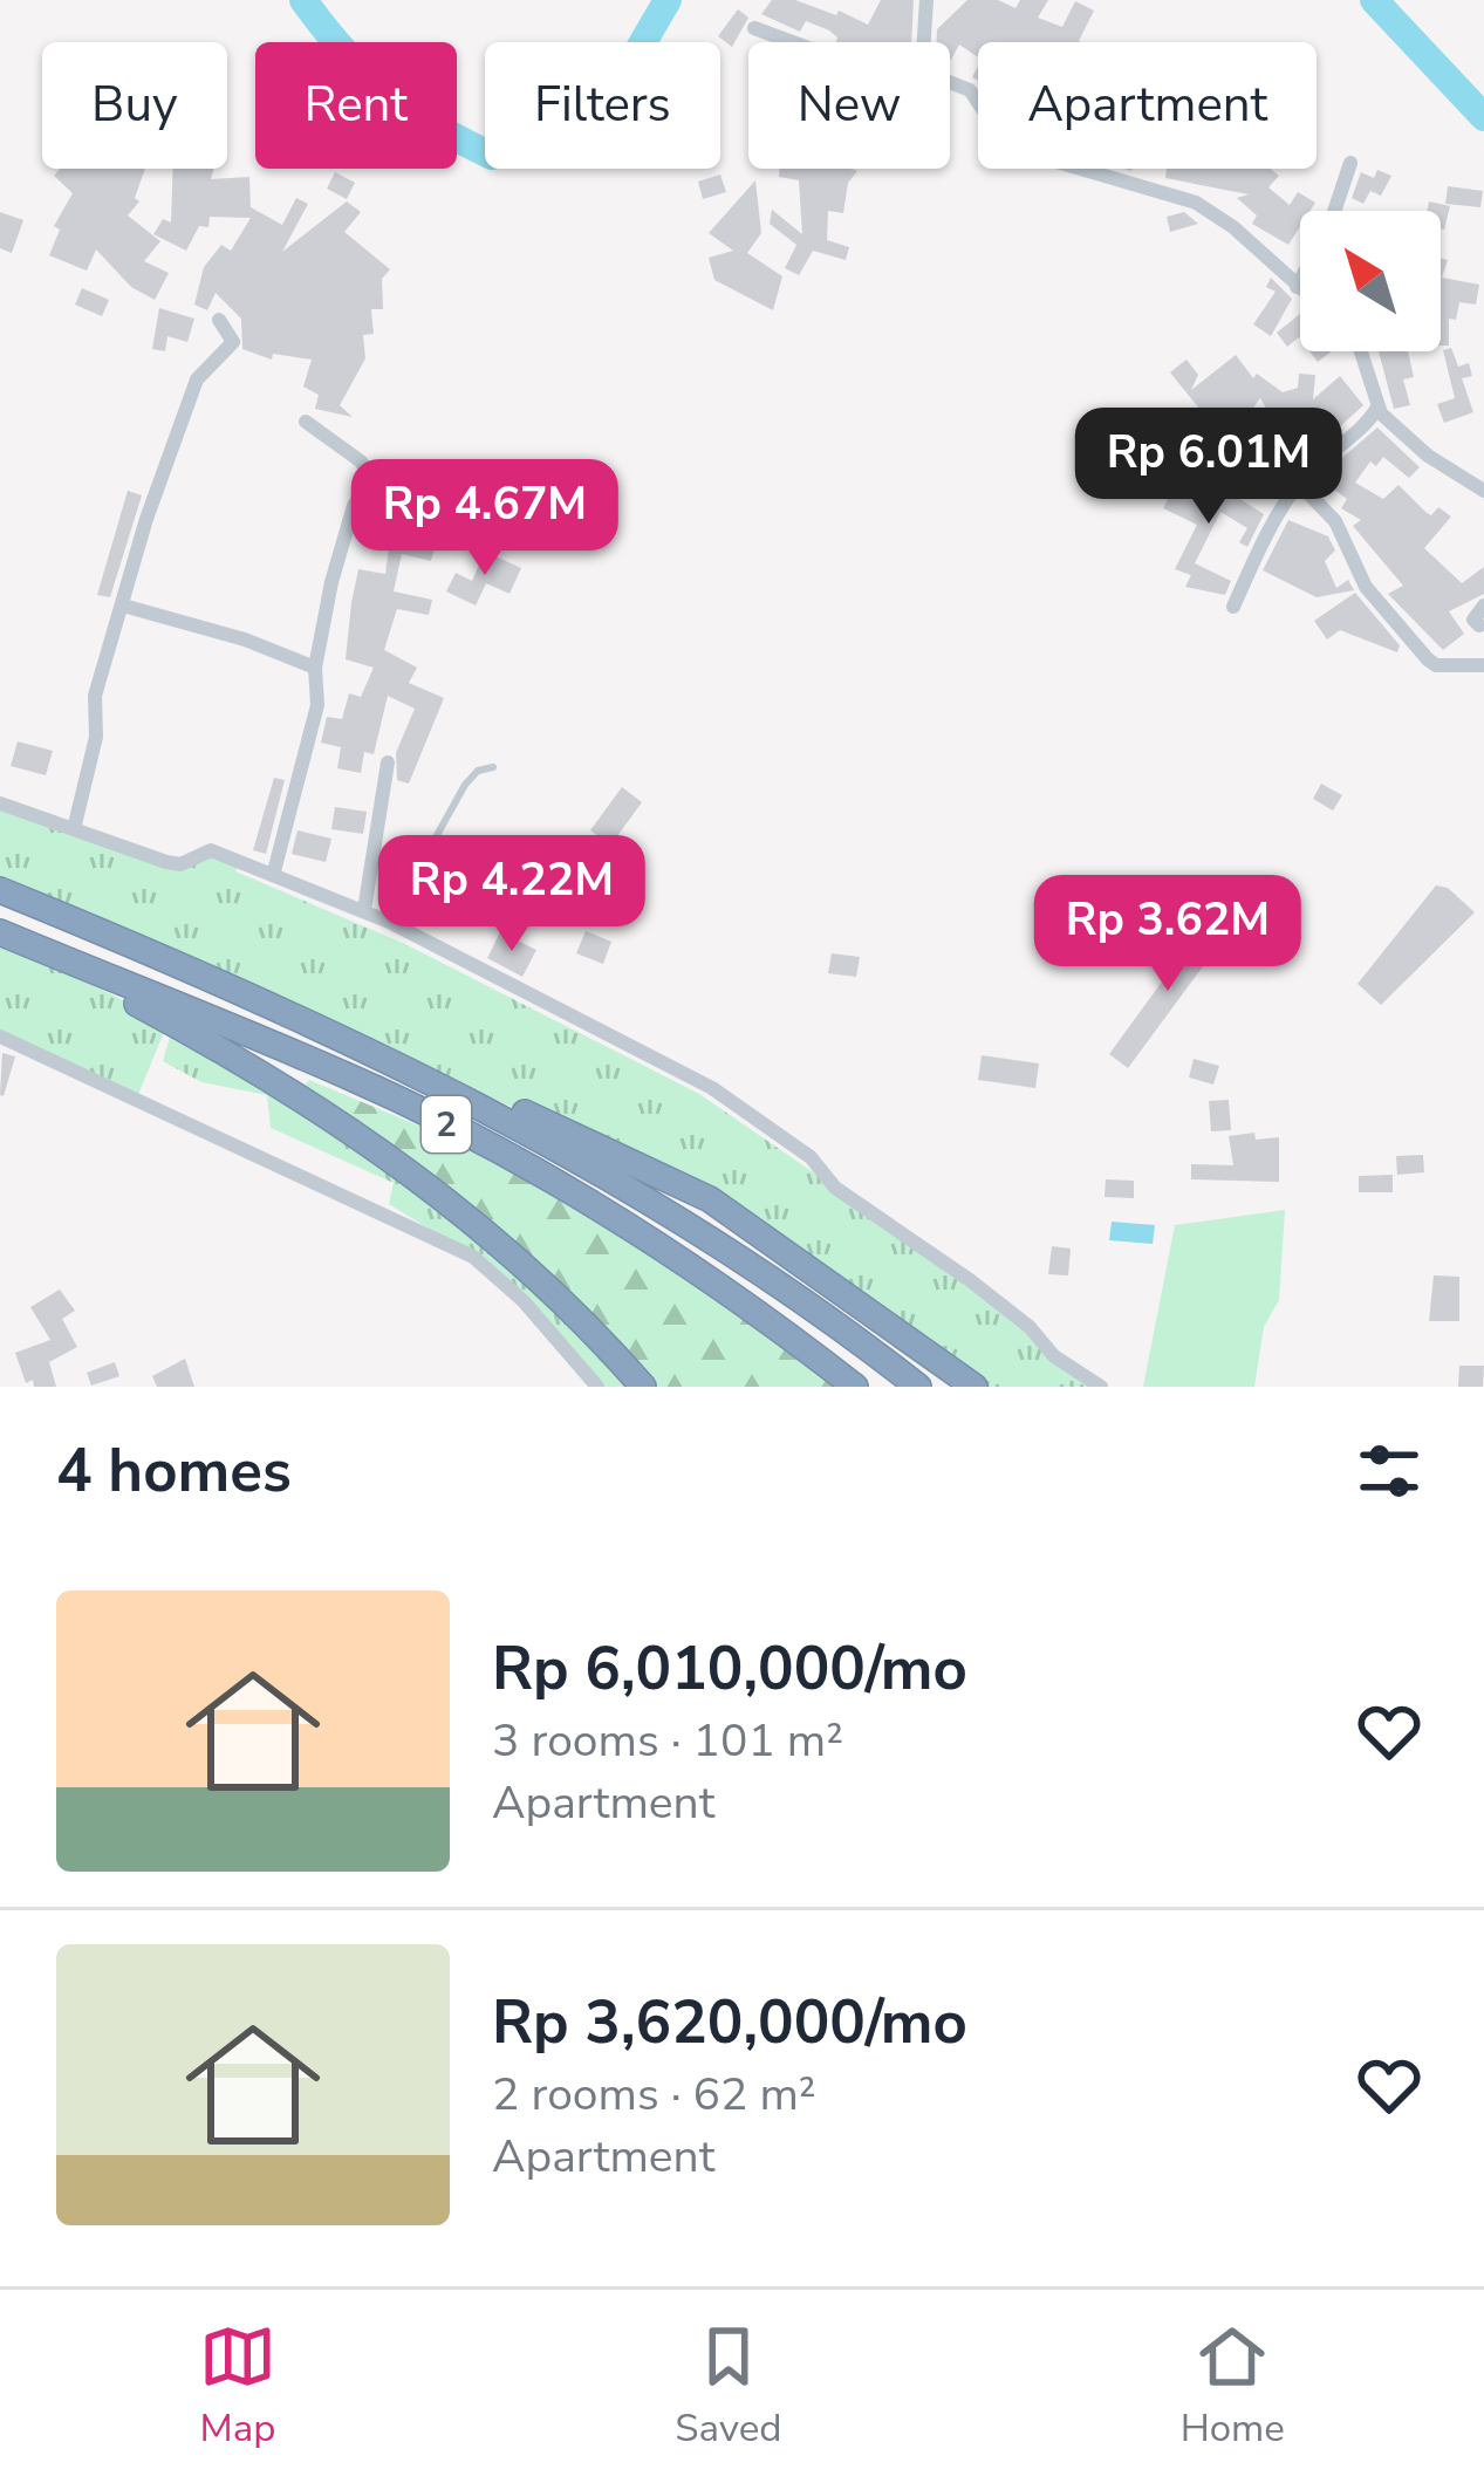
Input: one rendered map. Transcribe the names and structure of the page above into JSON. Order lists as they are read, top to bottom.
{
  "streets": {
    "highway": ["2"]
  },
  "north": "top left",
  "page": {
    "chip": [
      "Buy",
      "Rent",
      "Filters",
      "New",
      "Apartment"
    ],
    "price": [
      "Rp 6.01M",
      "Rp 4.67M",
      "Rp 4.22M",
      "Rp 3.62M"
    ],
    "heading": "4 homes",
    "list": [
      {
        "name": "Rp 6,010,000/mo",
        "note": "3 rooms · 101 m² · Apartment"
      },
      {
        "name": "Rp 3,620,000/mo",
        "note": "2 rooms · 62 m² · Apartment"
      }
    ],
    "tabs": ["Map", "Saved", "Home"]
  }
}
